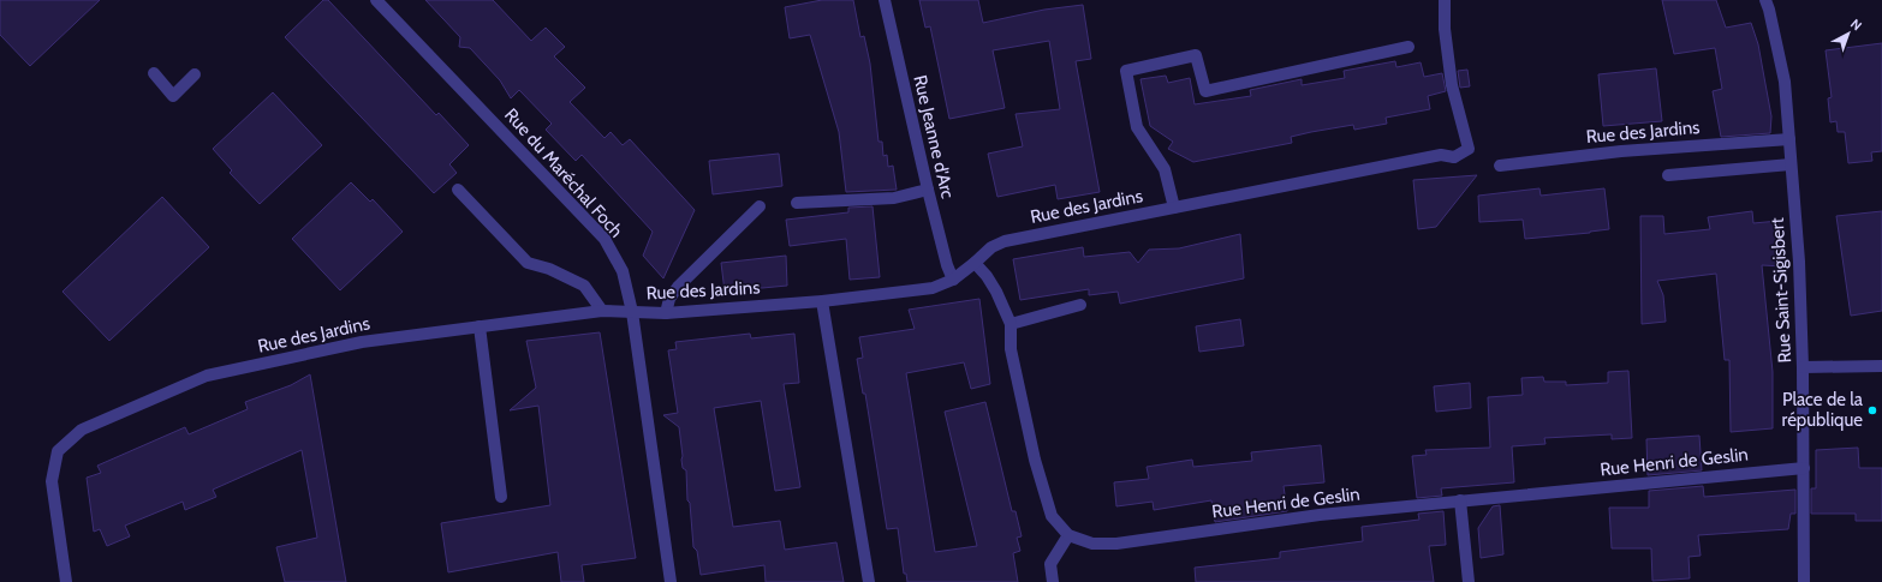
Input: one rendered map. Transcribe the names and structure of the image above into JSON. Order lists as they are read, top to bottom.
{
  "streets": {
    "street": [
      "Rue des Jardins",
      "Rue Jeanne d'Arc",
      "Rue du Maréchal Foch",
      "Rue Saint-Sigisbert",
      "Rue Henri de Geslin"
    ]
  },
  "crossings": [
    ["Rue des Jardins", "Rue Jeanne d'Arc"],
    ["Rue des Jardins", "Rue du Maréchal Foch"],
    ["Rue des Jardins", "Rue Saint-Sigisbert"],
    ["Rue des Jardins", "Rue Henri de Geslin"],
    ["Rue Saint-Sigisbert", "Rue Henri de Geslin"]
  ],
  "places": ["Place de la république"],
  "north": "top right"
}
